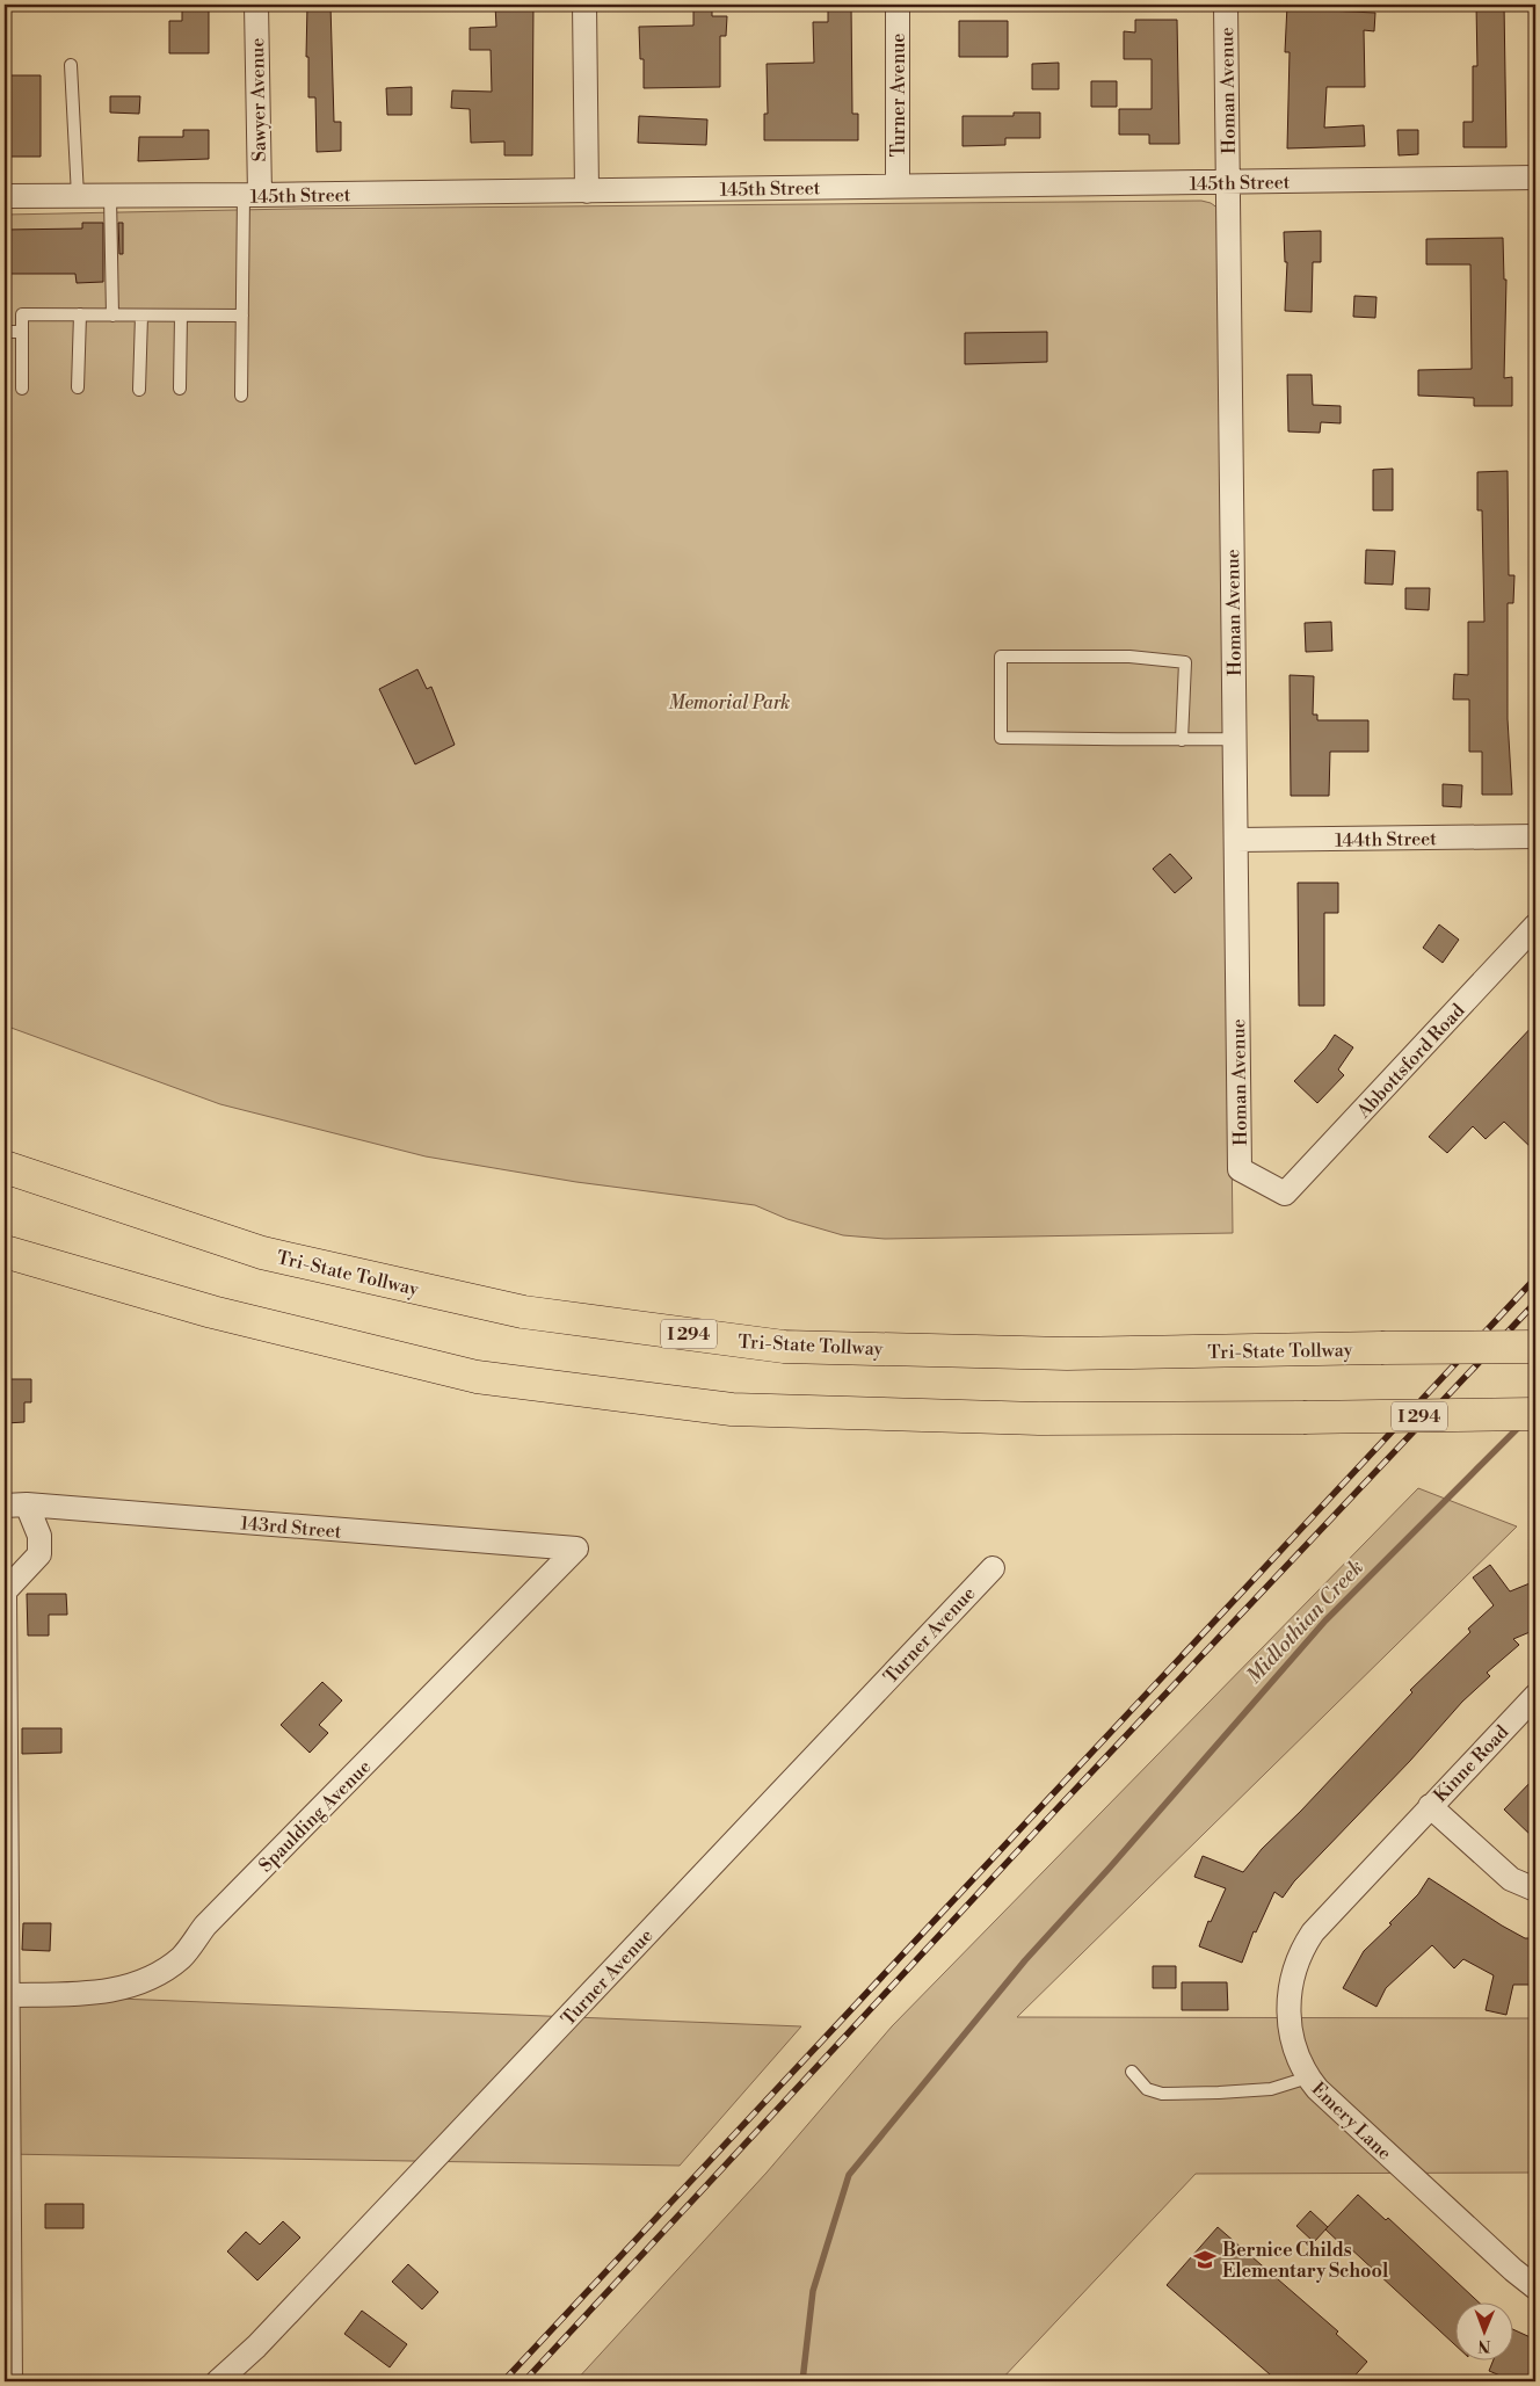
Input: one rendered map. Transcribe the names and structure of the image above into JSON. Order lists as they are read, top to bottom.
{
  "streets": {
    "highway": ["Tri-State Tollway", "I 294"],
    "street": [
      "Homan Avenue",
      "Turner Avenue",
      "Sawyer Avenue",
      "145th Street",
      "144th Street",
      "Abbottsford Road",
      "143rd Street",
      "Kinne Road",
      "Spaulding Avenue",
      "Emery Lane"
    ]
  },
  "crossings": [
    ["Homan Avenue", "145th Street"],
    ["Homan Avenue", "144th Street"],
    ["Homan Avenue", "Abbottsford Road"],
    ["Turner Avenue", "145th Street"],
    ["Sawyer Avenue", "145th Street"],
    ["143rd Street", "Spaulding Avenue"],
    ["Kinne Road", "Emery Lane"]
  ],
  "water": ["Midlothian Creek"],
  "parks": ["Memorial Park"],
  "places": {
    "school or university": ["Bernice Childs Elementary School"]
  },
  "north": "bottom"
}
